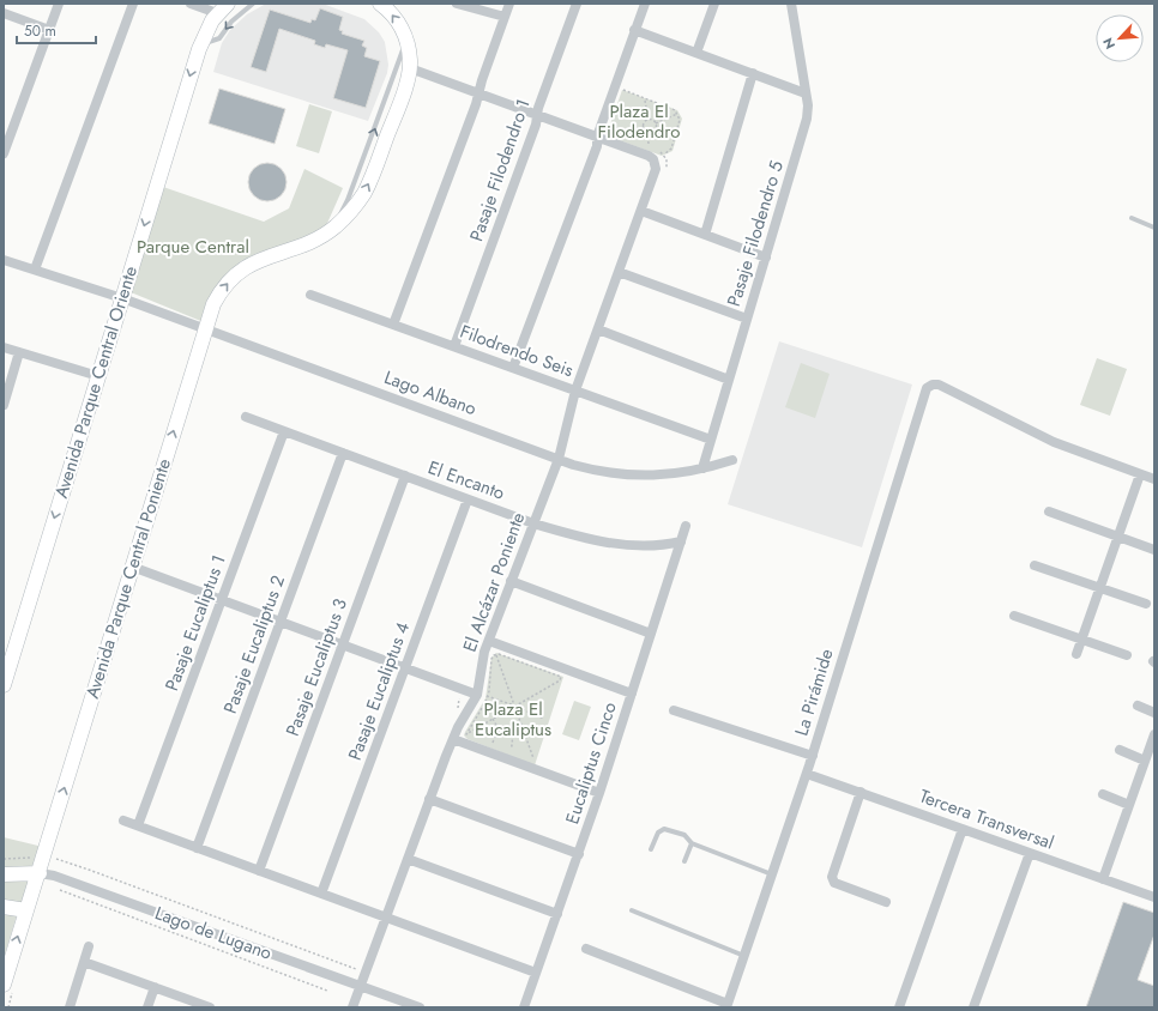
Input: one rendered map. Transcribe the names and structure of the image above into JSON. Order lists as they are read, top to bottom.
{
  "streets": {
    "street": [
      "Pasaje Filodendro 1",
      "Pasaje Filodendro 5",
      "Filodrendo Seis",
      "Avenida Parque Central Oriente",
      "Lago Albano",
      "El Encanto",
      "Avenida Parque Central Poniente",
      "El Alcázar Poniente",
      "Pasaje Eucaliptus 1",
      "Pasaje Eucaliptus 2",
      "Pasaje Eucaliptus 3",
      "Pasaje Eucaliptus 4",
      "La Pirámide",
      "Eucaliptus Cinco",
      "Tercera Transversal",
      "Lago de Lugano"
    ]
  },
  "crossings": [
    ["Pasaje Filodendro 1", "Filodrendo Seis"],
    ["Pasaje Filodendro 5", "Filodrendo Seis"],
    ["Pasaje Filodendro 5", "Lago Albano"],
    ["Filodrendo Seis", "El Alcázar Poniente"],
    ["Avenida Parque Central Oriente", "Lago Albano"],
    ["Lago Albano", "Avenida Parque Central Poniente"],
    ["Lago Albano", "El Alcázar Poniente"],
    ["El Encanto", "El Alcázar Poniente"],
    ["El Encanto", "Pasaje Eucaliptus 1"],
    ["El Encanto", "Pasaje Eucaliptus 2"],
    ["El Encanto", "Pasaje Eucaliptus 3"],
    ["El Encanto", "Pasaje Eucaliptus 4"],
    ["El Encanto", "Eucaliptus Cinco"],
    ["Avenida Parque Central Poniente", "Lago de Lugano"],
    ["El Alcázar Poniente", "Lago de Lugano"],
    ["La Pirámide", "Tercera Transversal"]
  ],
  "one_way": ["Avenida Parque Central Poniente"],
  "parks": ["Plaza El Filodendro", "Parque Central", "Plaza El Eucaliptus"],
  "scale_bar": "50 m",
  "north": "bottom left"
}
